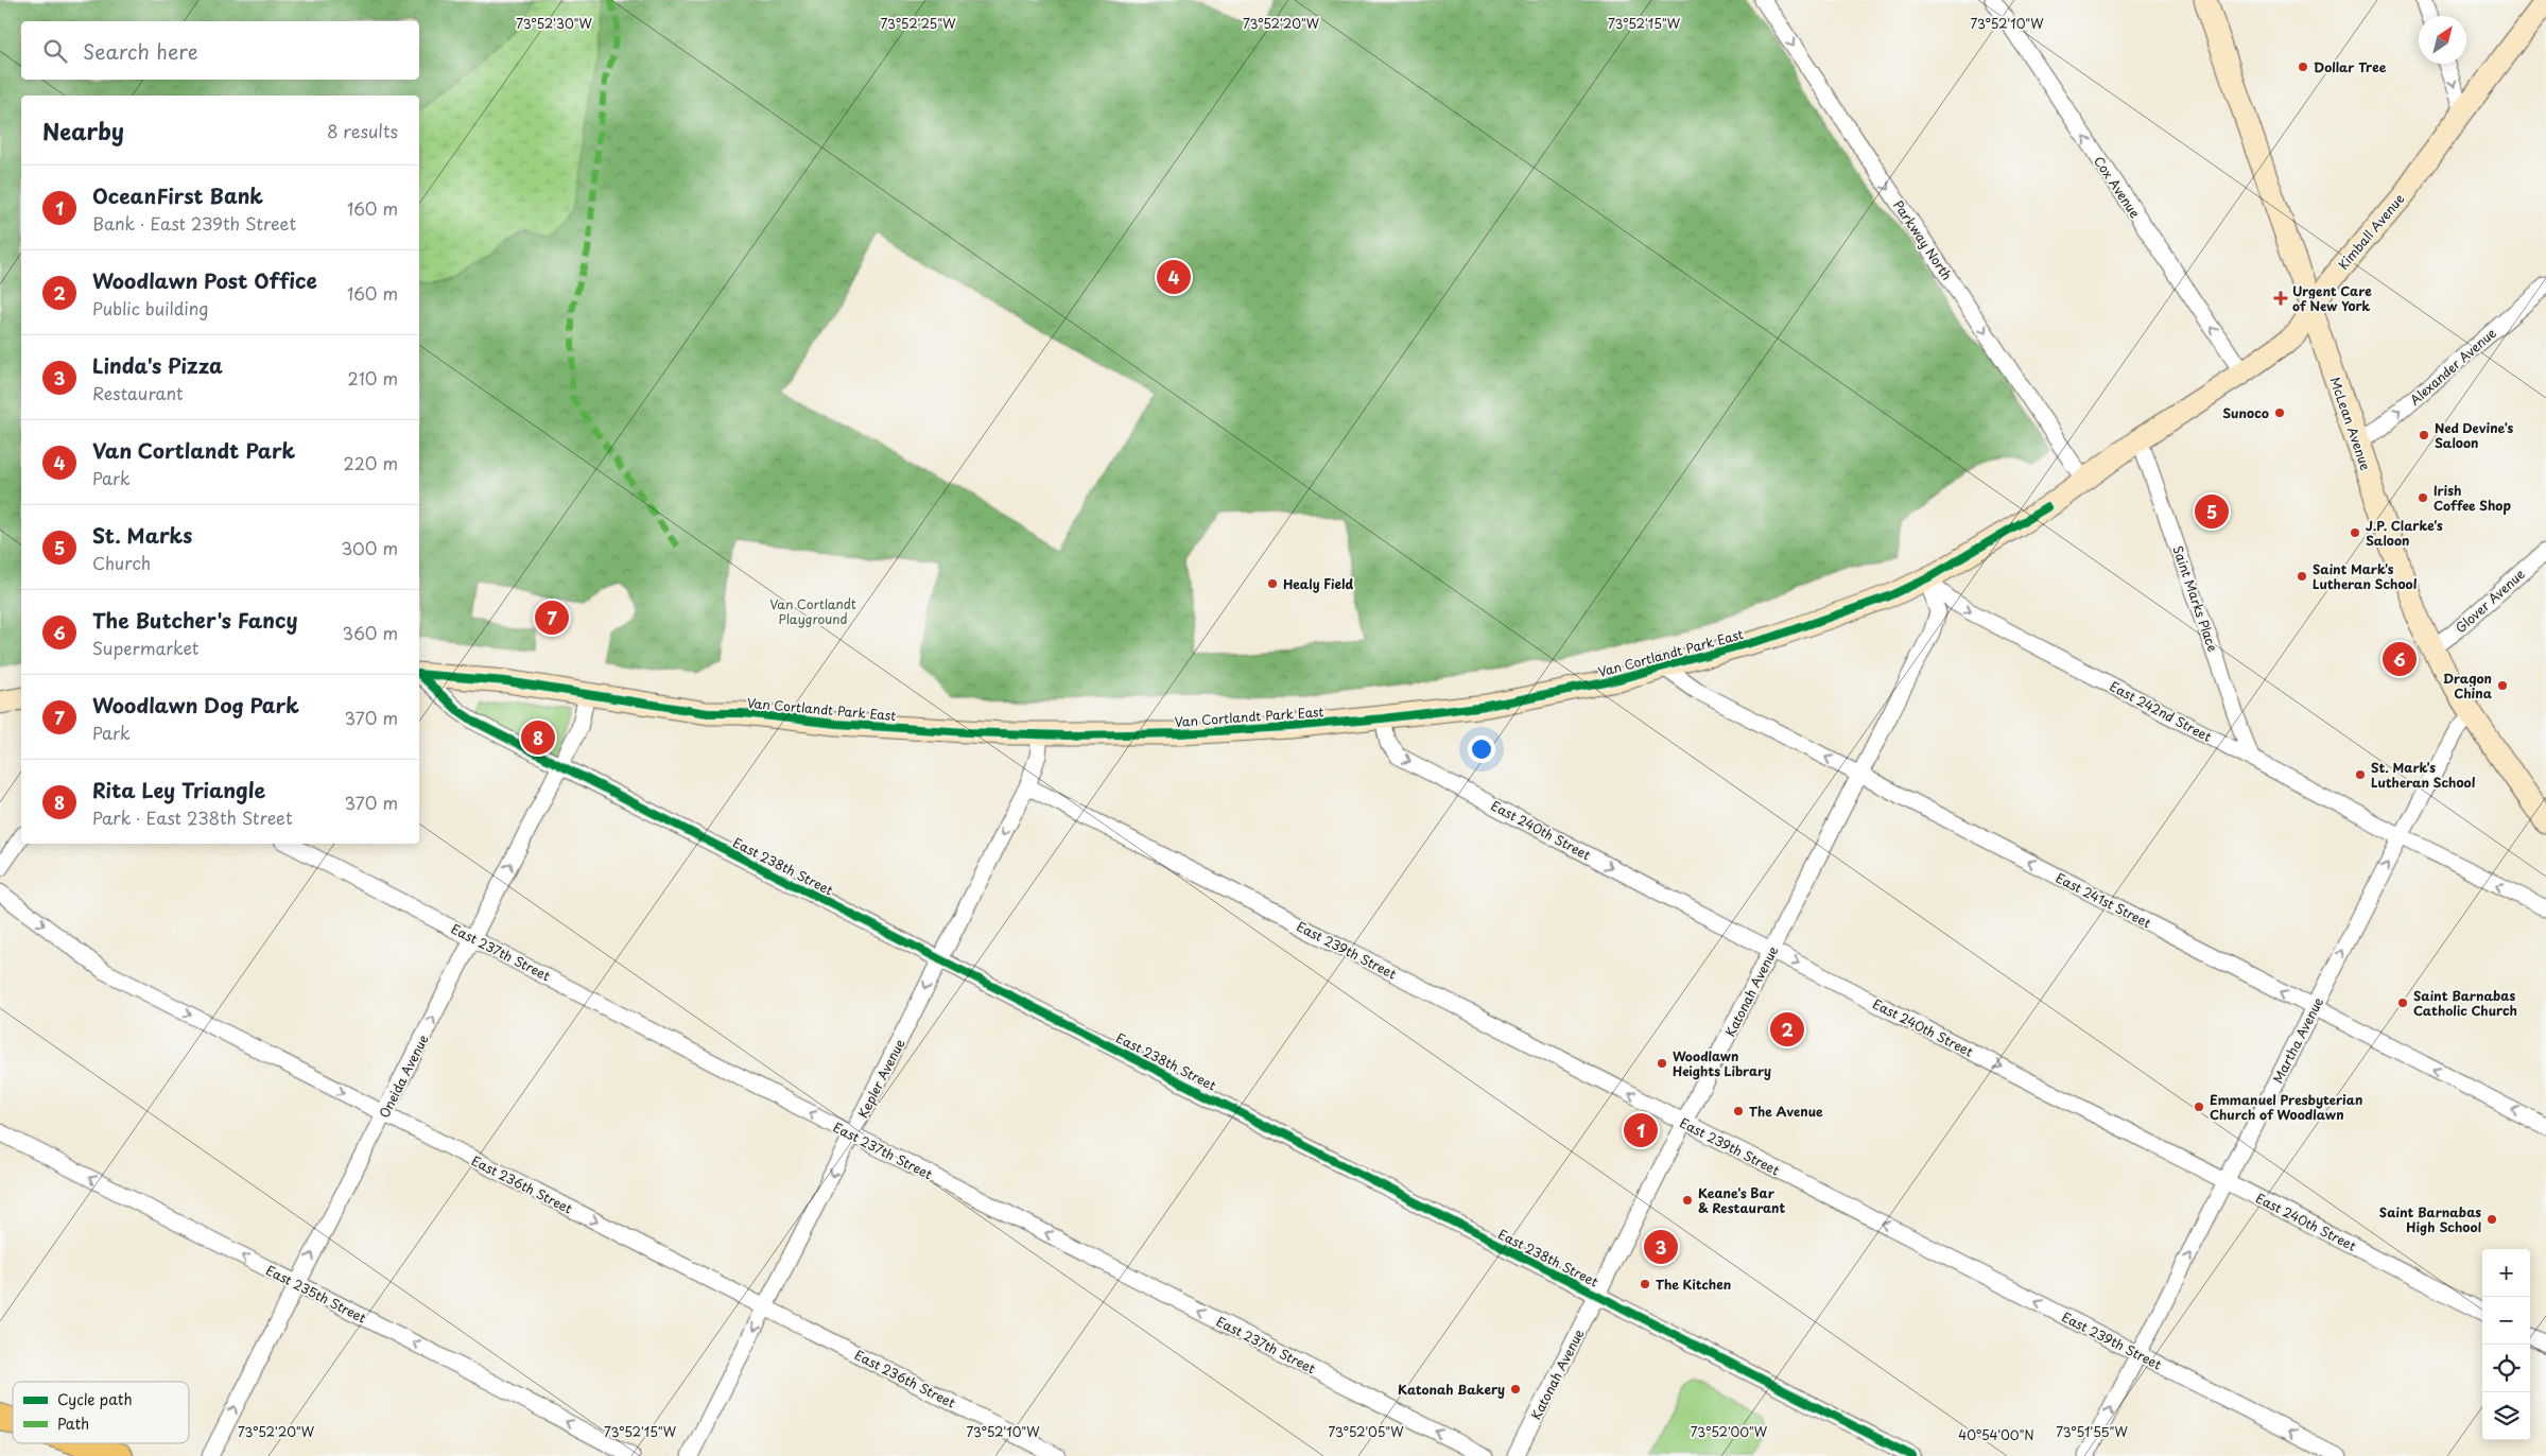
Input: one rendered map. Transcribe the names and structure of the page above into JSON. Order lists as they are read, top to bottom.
{
  "streets": {
    "street": [
      "Cox Avenue",
      "Kimball Avenue",
      "Parkway North",
      "Alexander Avenue",
      "McLean Avenue",
      "Saint Marks Place",
      "Glover Avenue",
      "Van Cortlandt Park East",
      "East 242nd Street",
      "East 240th Street",
      "East 238th Street",
      "East 241st Street",
      "East 239th Street",
      "East 237th Street",
      "Katonah Avenue",
      "Martha Avenue",
      "Oneida Avenue",
      "Kepler Avenue",
      "East 236th Street",
      "East 235th Street"
    ]
  },
  "crossings": [
    ["Cox Avenue", "Kimball Avenue"],
    ["Kimball Avenue", "Parkway North"],
    ["Kimball Avenue", "McLean Avenue"],
    ["Kimball Avenue", "Saint Marks Place"],
    ["Kimball Avenue", "Van Cortlandt Park East"],
    ["Parkway North", "Van Cortlandt Park East"],
    ["Alexander Avenue", "McLean Avenue"],
    ["McLean Avenue", "Glover Avenue"],
    ["McLean Avenue", "Martha Avenue"],
    ["Saint Marks Place", "East 242nd Street"],
    ["Van Cortlandt Park East", "East 242nd Street"],
    ["Van Cortlandt Park East", "East 240th Street"],
    ["Van Cortlandt Park East", "East 241st Street"],
    ["Van Cortlandt Park East", "Katonah Avenue"],
    ["Van Cortlandt Park East", "Oneida Avenue"],
    ["East 242nd Street", "Katonah Avenue"],
    ["East 242nd Street", "Martha Avenue"],
    ["East 240th Street", "Katonah Avenue"],
    ["East 240th Street", "Martha Avenue"],
    ["East 238th Street", "Katonah Avenue"],
    ["East 238th Street", "Oneida Avenue"],
    ["East 238th Street", "Kepler Avenue"],
    ["East 241st Street", "Katonah Avenue"],
    ["East 241st Street", "Martha Avenue"],
    ["East 239th Street", "Katonah Avenue"],
    ["East 239th Street", "Martha Avenue"],
    ["East 239th Street", "Kepler Avenue"],
    ["East 237th Street", "Oneida Avenue"],
    ["East 237th Street", "Kepler Avenue"],
    ["Oneida Avenue", "East 236th Street"],
    ["Oneida Avenue", "East 235th Street"],
    ["Kepler Avenue", "East 236th Street"]
  ],
  "one_way": [
    "Cox Avenue",
    "Parkway North",
    "Alexander Avenue",
    "East 240th Street",
    "East 241st Street",
    "East 239th Street",
    "East 237th Street",
    "Martha Avenue",
    "Oneida Avenue",
    "Kepler Avenue",
    "East 236th Street",
    "East 235th Street"
  ],
  "parks": ["Van Cortlandt Playground"],
  "places": {
    "other": [
      "Dollar Tree",
      "Sunoco",
      "Ned Devine's Saloon",
      "Irish Coffee Shop",
      "J.P. Clarke's Saloon",
      "Saint Mark's Lutheran School",
      "Healy Field",
      "Dragon China",
      "St. Mark's Lutheran School",
      "Saint Barnabas Catholic Church",
      "Woodlawn Heights Library",
      "Emmanuel Presbyterian Church of Woodlawn",
      "The Avenue",
      "Keane's Bar & Restaurant",
      "Saint Barnabas High School",
      "The Kitchen",
      "Katonah Bakery"
    ],
    "health": ["Urgent Care of New York"]
  },
  "legend": ["Cycle path", "Path"],
  "north": "top right",
  "page": {
    "search": "Search here",
    "heading": ["Nearby", "8 results"],
    "list": [
      {
        "mark": "1",
        "name": "OceanFirst Bank",
        "note": "Bank · East 239th Street",
        "value": "160 m"
      },
      {
        "mark": "2",
        "name": "Woodlawn Post Office",
        "note": "Public building",
        "value": "160 m"
      },
      {
        "mark": "3",
        "name": "Linda's Pizza",
        "note": "Restaurant",
        "value": "210 m"
      },
      {
        "mark": "4",
        "name": "Van Cortlandt Park",
        "note": "Park",
        "value": "220 m"
      },
      {
        "mark": "5",
        "name": "St. Marks",
        "note": "Church",
        "value": "300 m"
      },
      {
        "mark": "6",
        "name": "The Butcher's Fancy",
        "note": "Supermarket",
        "value": "360 m"
      },
      {
        "mark": "7",
        "name": "Woodlawn Dog Park",
        "note": "Park",
        "value": "370 m"
      },
      {
        "mark": "8",
        "name": "Rita Ley Triangle",
        "note": "Park · East 238th Street",
        "value": "370 m"
      }
    ],
    "pins": [
      "4",
      "5",
      "7",
      "6",
      "8",
      "2",
      "1",
      "3"
    ],
    "map_buttons": ["+", "−"]
  },
  "coordinates": [
    "73°52'30\"W",
    "73°52'25\"W",
    "73°52'20\"W",
    "73°52'15\"W",
    "73°52'10\"W",
    "73°52'05\"W",
    "73°52'00\"W",
    "73°51'55\"W",
    "40°54'00\"N"
  ]
}
